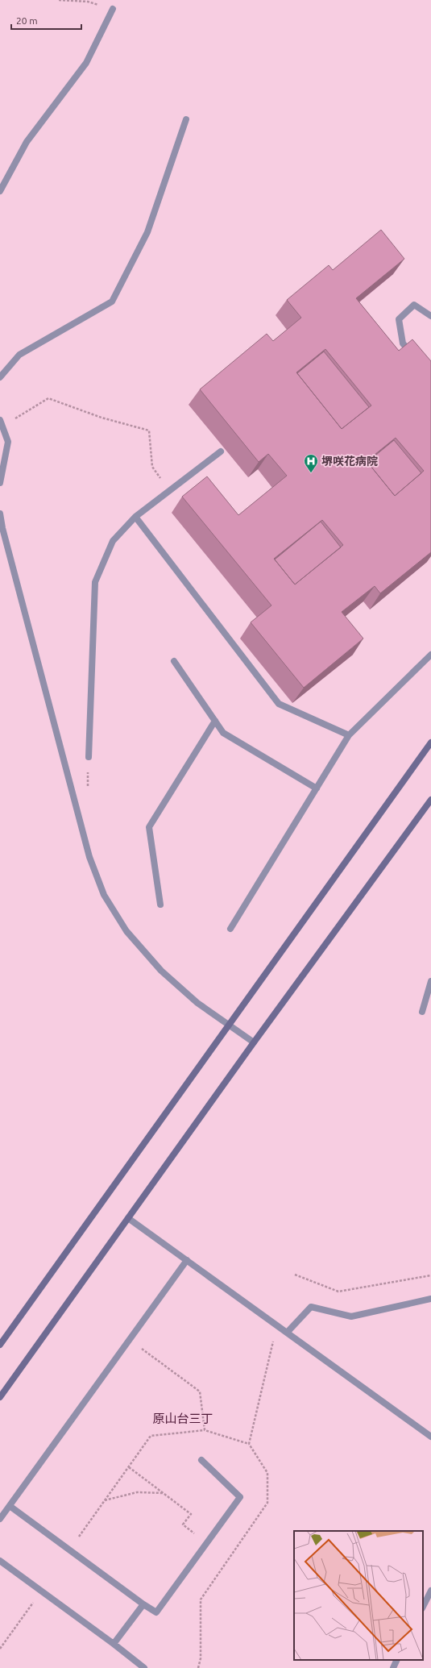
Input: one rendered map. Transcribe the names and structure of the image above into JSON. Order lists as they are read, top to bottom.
{
  "districts": ["原山台三丁"],
  "places": {
    "hospital": ["堺咲花病院"]
  },
  "scale_bar": "20 m"
}
